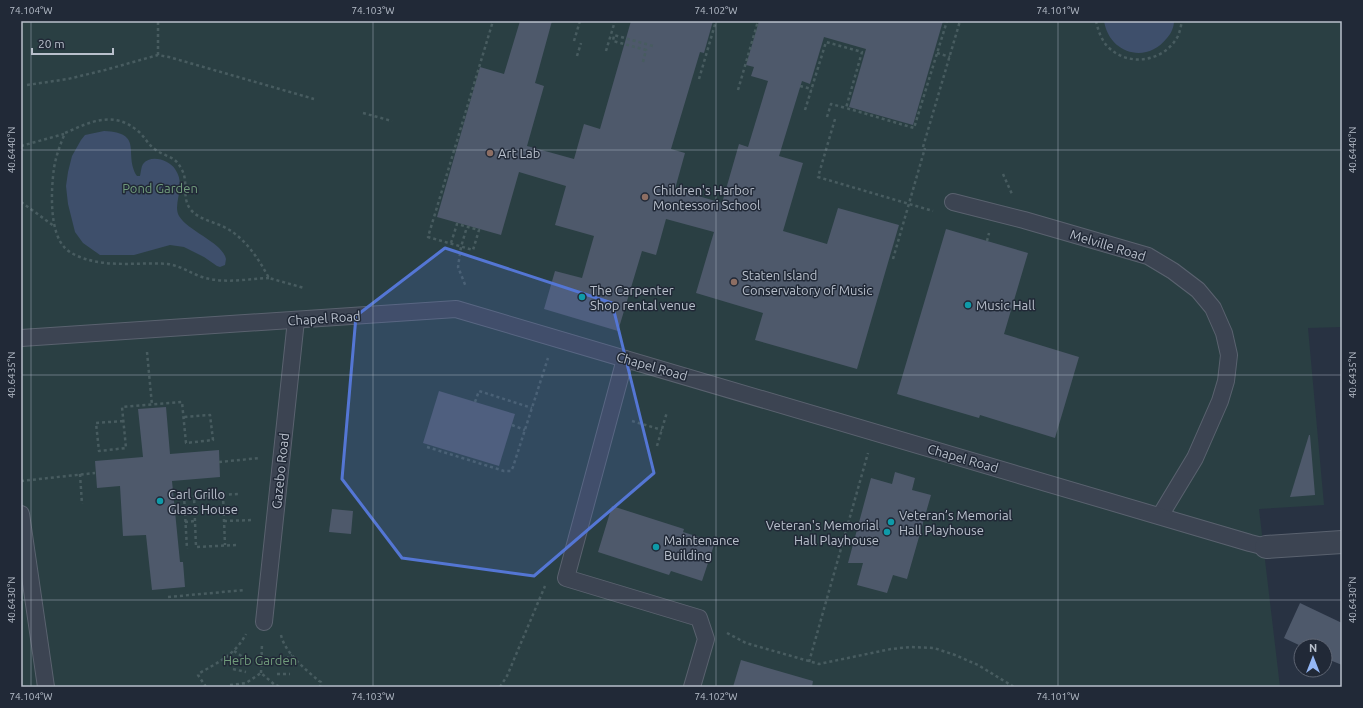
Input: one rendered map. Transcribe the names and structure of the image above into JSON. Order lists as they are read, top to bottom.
{
  "streets": {
    "lane": ["Melville Road", "Chapel Road", "Gazebo Road"]
  },
  "crossings": [
    ["Melville Road", "Chapel Road"],
    ["Chapel Road", "Gazebo Road"]
  ],
  "parks": ["Pond Garden", "Herb Garden"],
  "places": [
    "Art Lab",
    "Children's Harbor Montessori School",
    "Staten Island Conservatory of Music",
    "The Carpenter Shop rental venue",
    "Music Hall",
    "Carl Grillo Glass House",
    "Veteran’s Memorial Hall Playhouse",
    "Veteran's Memorial Hall Playhouse",
    "Maintenance Building"
  ],
  "scale_bar": "20 m",
  "north": "top",
  "coordinates": [
    "74.104°W",
    "74.103°W",
    "74.102°W",
    "74.101°W",
    "40.6440°N",
    "40.6435°N",
    "40.6430°N"
  ]
}
